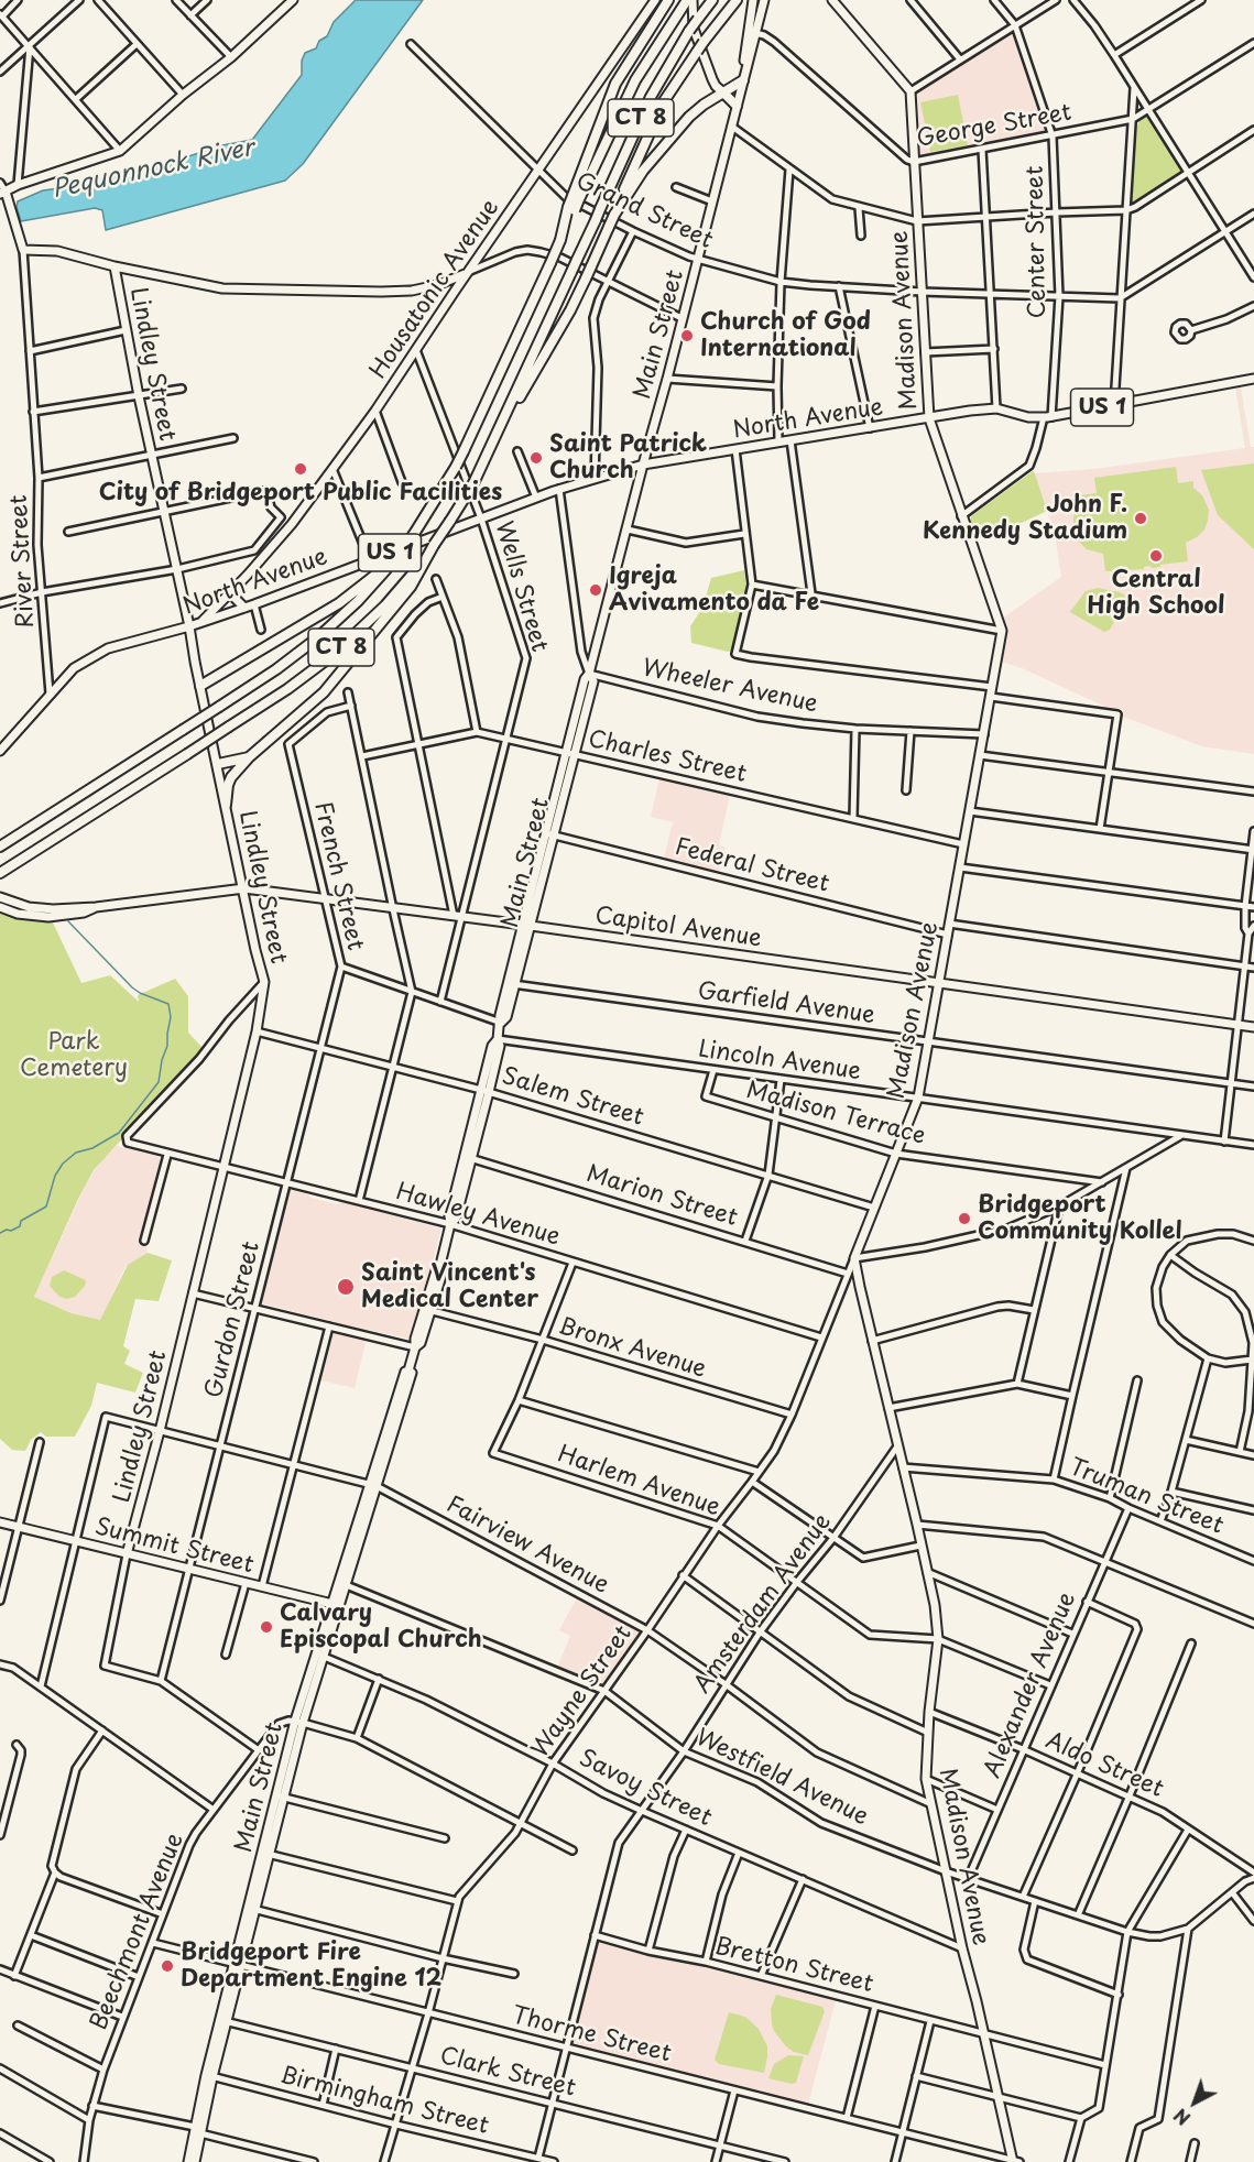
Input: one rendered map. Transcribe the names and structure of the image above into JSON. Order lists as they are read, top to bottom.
{
  "streets": {
    "highway": ["CT 8"],
    "main road": [
      "Housatonic Avenue",
      "Madison Avenue",
      "Main Street",
      "Lindley Street",
      "US 1",
      "North Avenue",
      "River Street",
      "Capitol Avenue",
      "Summit Street"
    ],
    "street": [
      "George Street",
      "Grand Street",
      "Center Street",
      "Wells Street",
      "Wheeler Avenue",
      "Charles Street",
      "Federal Street",
      "French Street",
      "Garfield Avenue",
      "Lincoln Avenue",
      "Salem Street",
      "Madison Terrace",
      "Marion Street",
      "Hawley Avenue",
      "Gurdon Street",
      "Bronx Avenue",
      "Harlem Avenue",
      "Truman Street",
      "Fairview Avenue",
      "Amsterdam Avenue",
      "Alexander Avenue",
      "Wayne Street",
      "Aldo Street",
      "Westfield Avenue",
      "Savoy Street",
      "Beechmont Avenue",
      "Bretton Street",
      "Thorme Street",
      "Clark Street",
      "Birmingham Street"
    ]
  },
  "crossings": [
    ["George Street", "Center Street"],
    ["George Street", "Madison Avenue"],
    ["George Street", "Main Street"],
    ["Grand Street", "Center Street"],
    ["Grand Street", "Housatonic Avenue"],
    ["Grand Street", "Madison Avenue"],
    ["Grand Street", "Main Street"],
    ["Center Street", "Madison Avenue"],
    ["Center Street", "North Avenue"],
    ["Housatonic Avenue", "North Avenue"],
    ["Housatonic Avenue", "Wells Street"],
    ["Madison Avenue", "North Avenue"],
    ["Madison Avenue", "Wheeler Avenue"],
    ["Madison Avenue", "Charles Street"],
    ["Madison Avenue", "Federal Street"],
    ["Madison Avenue", "Capitol Avenue"],
    ["Madison Avenue", "Garfield Avenue"],
    ["Madison Avenue", "Lincoln Avenue"],
    ["Madison Avenue", "Salem Street"],
    ["Madison Avenue", "Madison Terrace"],
    ["Madison Avenue", "Harlem Avenue"],
    ["Madison Avenue", "Truman Street"],
    ["Madison Avenue", "Fairview Avenue"],
    ["Madison Avenue", "Amsterdam Avenue"],
    ["Madison Avenue", "Wayne Street"],
    ["Madison Avenue", "Aldo Street"],
    ["Madison Avenue", "Westfield Avenue"],
    ["Madison Avenue", "Savoy Street"],
    ["Madison Avenue", "Bretton Street"],
    ["Madison Avenue", "Thorme Street"],
    ["Main Street", "North Avenue"],
    ["Main Street", "Wheeler Avenue"],
    ["Main Street", "Charles Street"],
    ["Main Street", "Federal Street"],
    ["Main Street", "French Street"],
    ["Main Street", "Capitol Avenue"],
    ["Main Street", "Garfield Avenue"],
    ["Main Street", "Lincoln Avenue"],
    ["Main Street", "Salem Street"],
    ["Main Street", "Marion Street"],
    ["Main Street", "Hawley Avenue"],
    ["Main Street", "Bronx Avenue"],
    ["Main Street", "Fairview Avenue"],
    ["Main Street", "Summit Street"],
    ["Main Street", "Westfield Avenue"],
    ["Main Street", "Savoy Street"],
    ["Main Street", "Beechmont Avenue"],
    ["Main Street", "Thorme Street"],
    ["Main Street", "Clark Street"],
    ["Main Street", "Birmingham Street"],
    ["Lindley Street", "North Avenue"],
    ["Lindley Street", "Capitol Avenue"],
    ["Lindley Street", "Salem Street"],
    ["Lindley Street", "Hawley Avenue"],
    ["Lindley Street", "Gurdon Street"],
    ["Lindley Street", "Fairview Avenue"],
    ["Lindley Street", "Summit Street"],
    ["North Avenue", "River Street"],
    ["North Avenue", "Wells Street"],
    ["Wells Street", "Charles Street"],
    ["Wells Street", "French Street"],
    ["Wells Street", "Capitol Avenue"],
    ["French Street", "Capitol Avenue"],
    ["French Street", "Gurdon Street"],
    ["Lincoln Avenue", "Madison Terrace"],
    ["Salem Street", "Gurdon Street"],
    ["Marion Street", "Wayne Street"],
    ["Hawley Avenue", "Gurdon Street"],
    ["Hawley Avenue", "Wayne Street"],
    ["Gurdon Street", "Fairview Avenue"],
    ["Gurdon Street", "Summit Street"],
    ["Bronx Avenue", "Wayne Street"],
    ["Harlem Avenue", "Amsterdam Avenue"],
    ["Harlem Avenue", "Alexander Avenue"],
    ["Harlem Avenue", "Wayne Street"],
    ["Truman Street", "Alexander Avenue"],
    ["Fairview Avenue", "Summit Street"],
    ["Fairview Avenue", "Amsterdam Avenue"],
    ["Fairview Avenue", "Wayne Street"],
    ["Amsterdam Avenue", "Westfield Avenue"],
    ["Amsterdam Avenue", "Savoy Street"],
    ["Amsterdam Avenue", "Bretton Street"],
    ["Amsterdam Avenue", "Thorme Street"],
    ["Amsterdam Avenue", "Clark Street"],
    ["Amsterdam Avenue", "Birmingham Street"],
    ["Alexander Avenue", "Aldo Street"],
    ["Alexander Avenue", "Westfield Avenue"],
    ["Wayne Street", "Westfield Avenue"],
    ["Wayne Street", "Savoy Street"],
    ["Wayne Street", "Thorme Street"],
    ["Wayne Street", "Clark Street"],
    ["Wayne Street", "Birmingham Street"],
    ["Beechmont Avenue", "Thorme Street"]
  ],
  "water": ["Pequonnock River"],
  "parks": ["Park Cemetery"],
  "places": [
    "Church of God International",
    "Saint Patrick Church",
    "City of Bridgeport Public Facilities",
    "John F. Kennedy Stadium",
    "Central High School",
    "Igreja Avivamento da Fe",
    "Bridgeport Community Kollel",
    "Saint Vincent's Medical Center",
    "Calvary Episcopal Church",
    "Bridgeport Fire Department Engine 12"
  ],
  "north": "bottom left"
}
